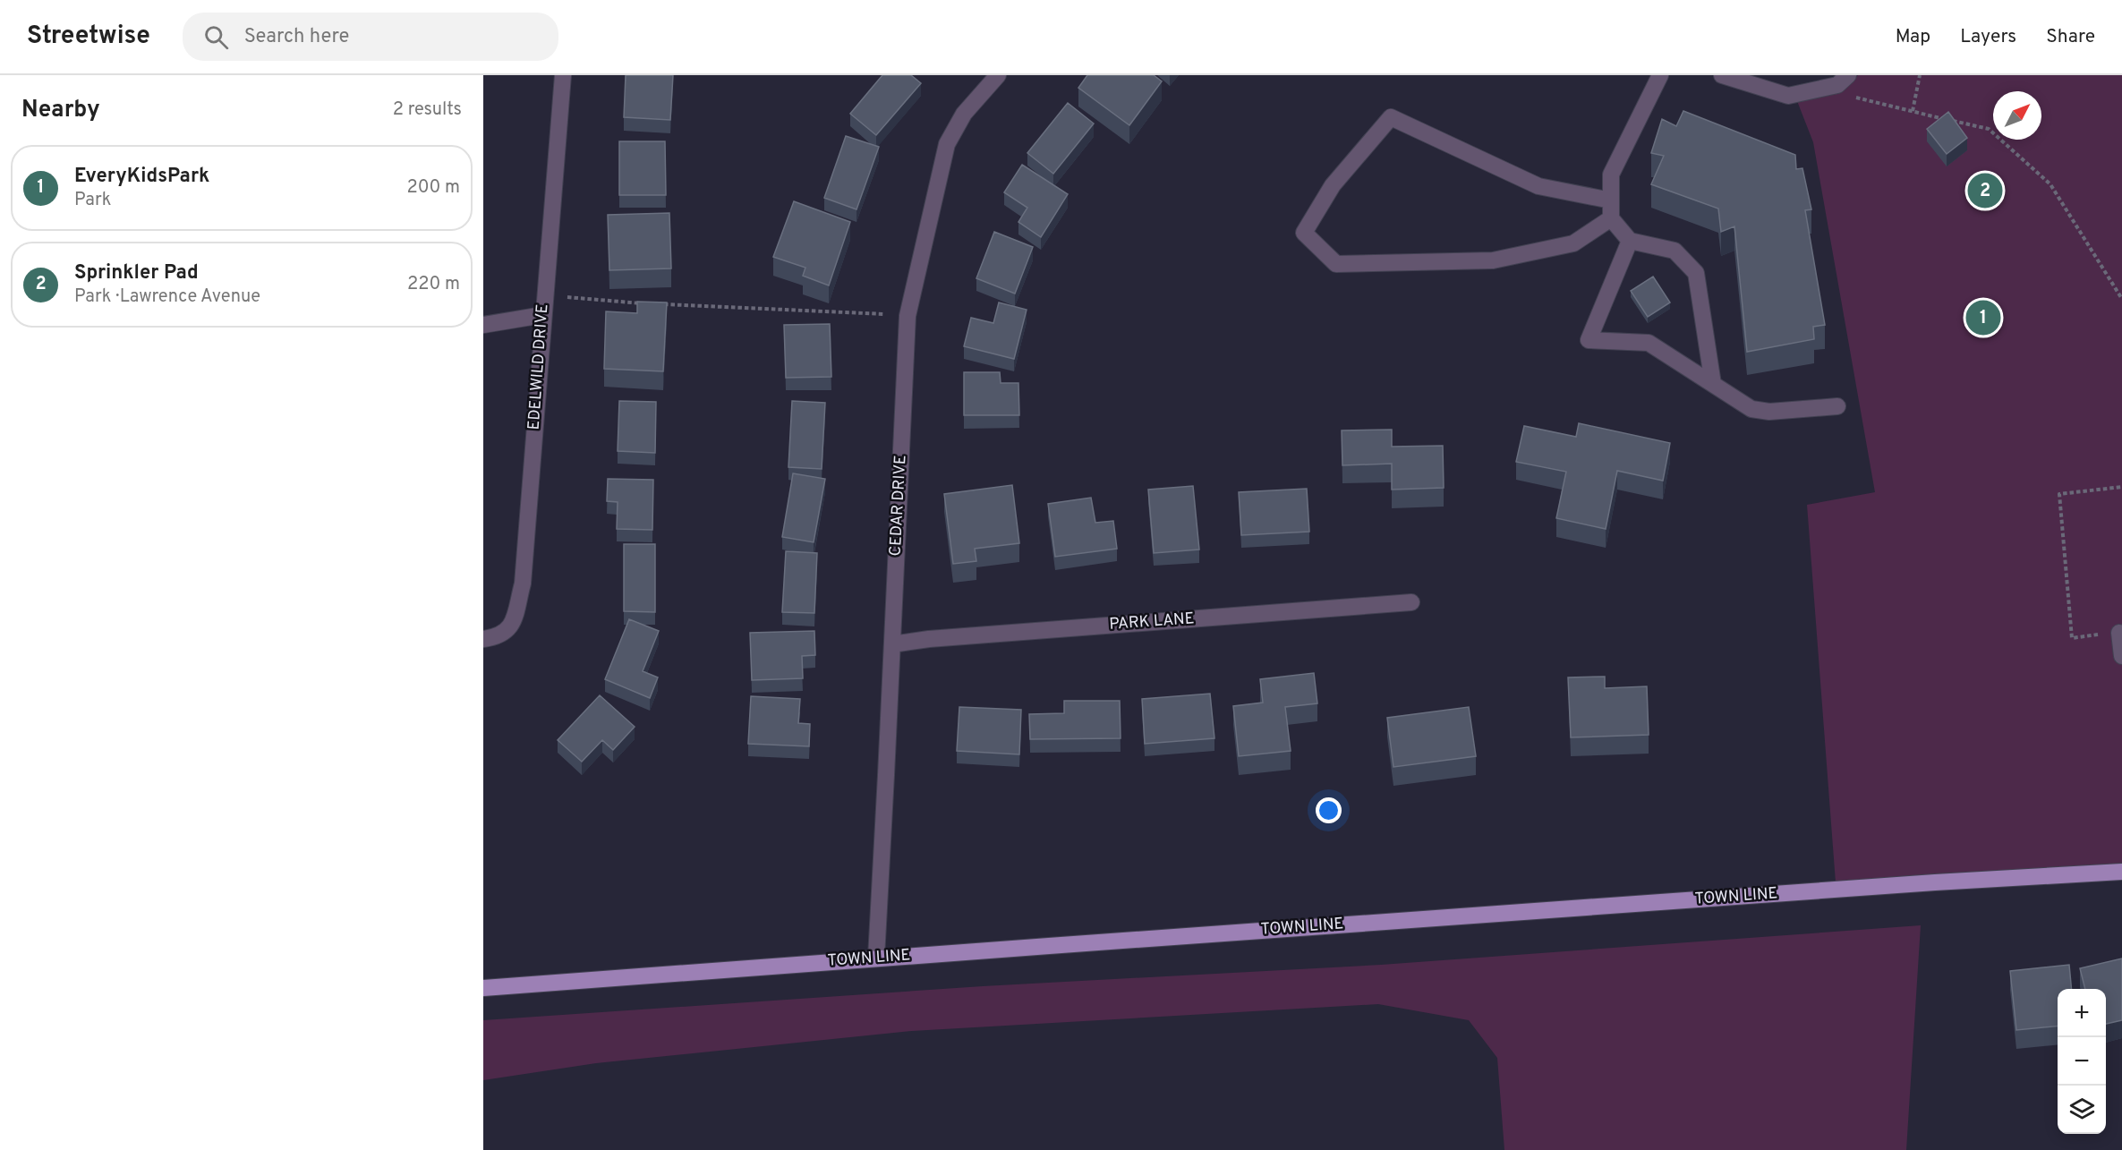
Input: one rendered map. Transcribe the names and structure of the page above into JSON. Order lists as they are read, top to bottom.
{
  "streets": {
    "main road": ["TOWN LINE"],
    "street": ["EDELWILD DRIVE", "CEDAR DRIVE", "PARK LANE"]
  },
  "crossings": [
    ["CEDAR DRIVE", "PARK LANE"],
    ["CEDAR DRIVE", "TOWN LINE"]
  ],
  "north": "top right",
  "page": {
    "header": "Streetwise",
    "search": "Search here",
    "nav": ["Map", "Layers", "Share"],
    "heading": ["Nearby", "2 results"],
    "list": [
      {
        "mark": "1",
        "name": "EveryKidsPark",
        "note": "Park",
        "value": "200 m"
      },
      {
        "mark": "2",
        "name": "Sprinkler Pad",
        "note": "Park · Lawrence Avenue",
        "value": "220 m"
      }
    ],
    "pins": ["2", "1"],
    "map_buttons": ["+", "−"]
  }
}
